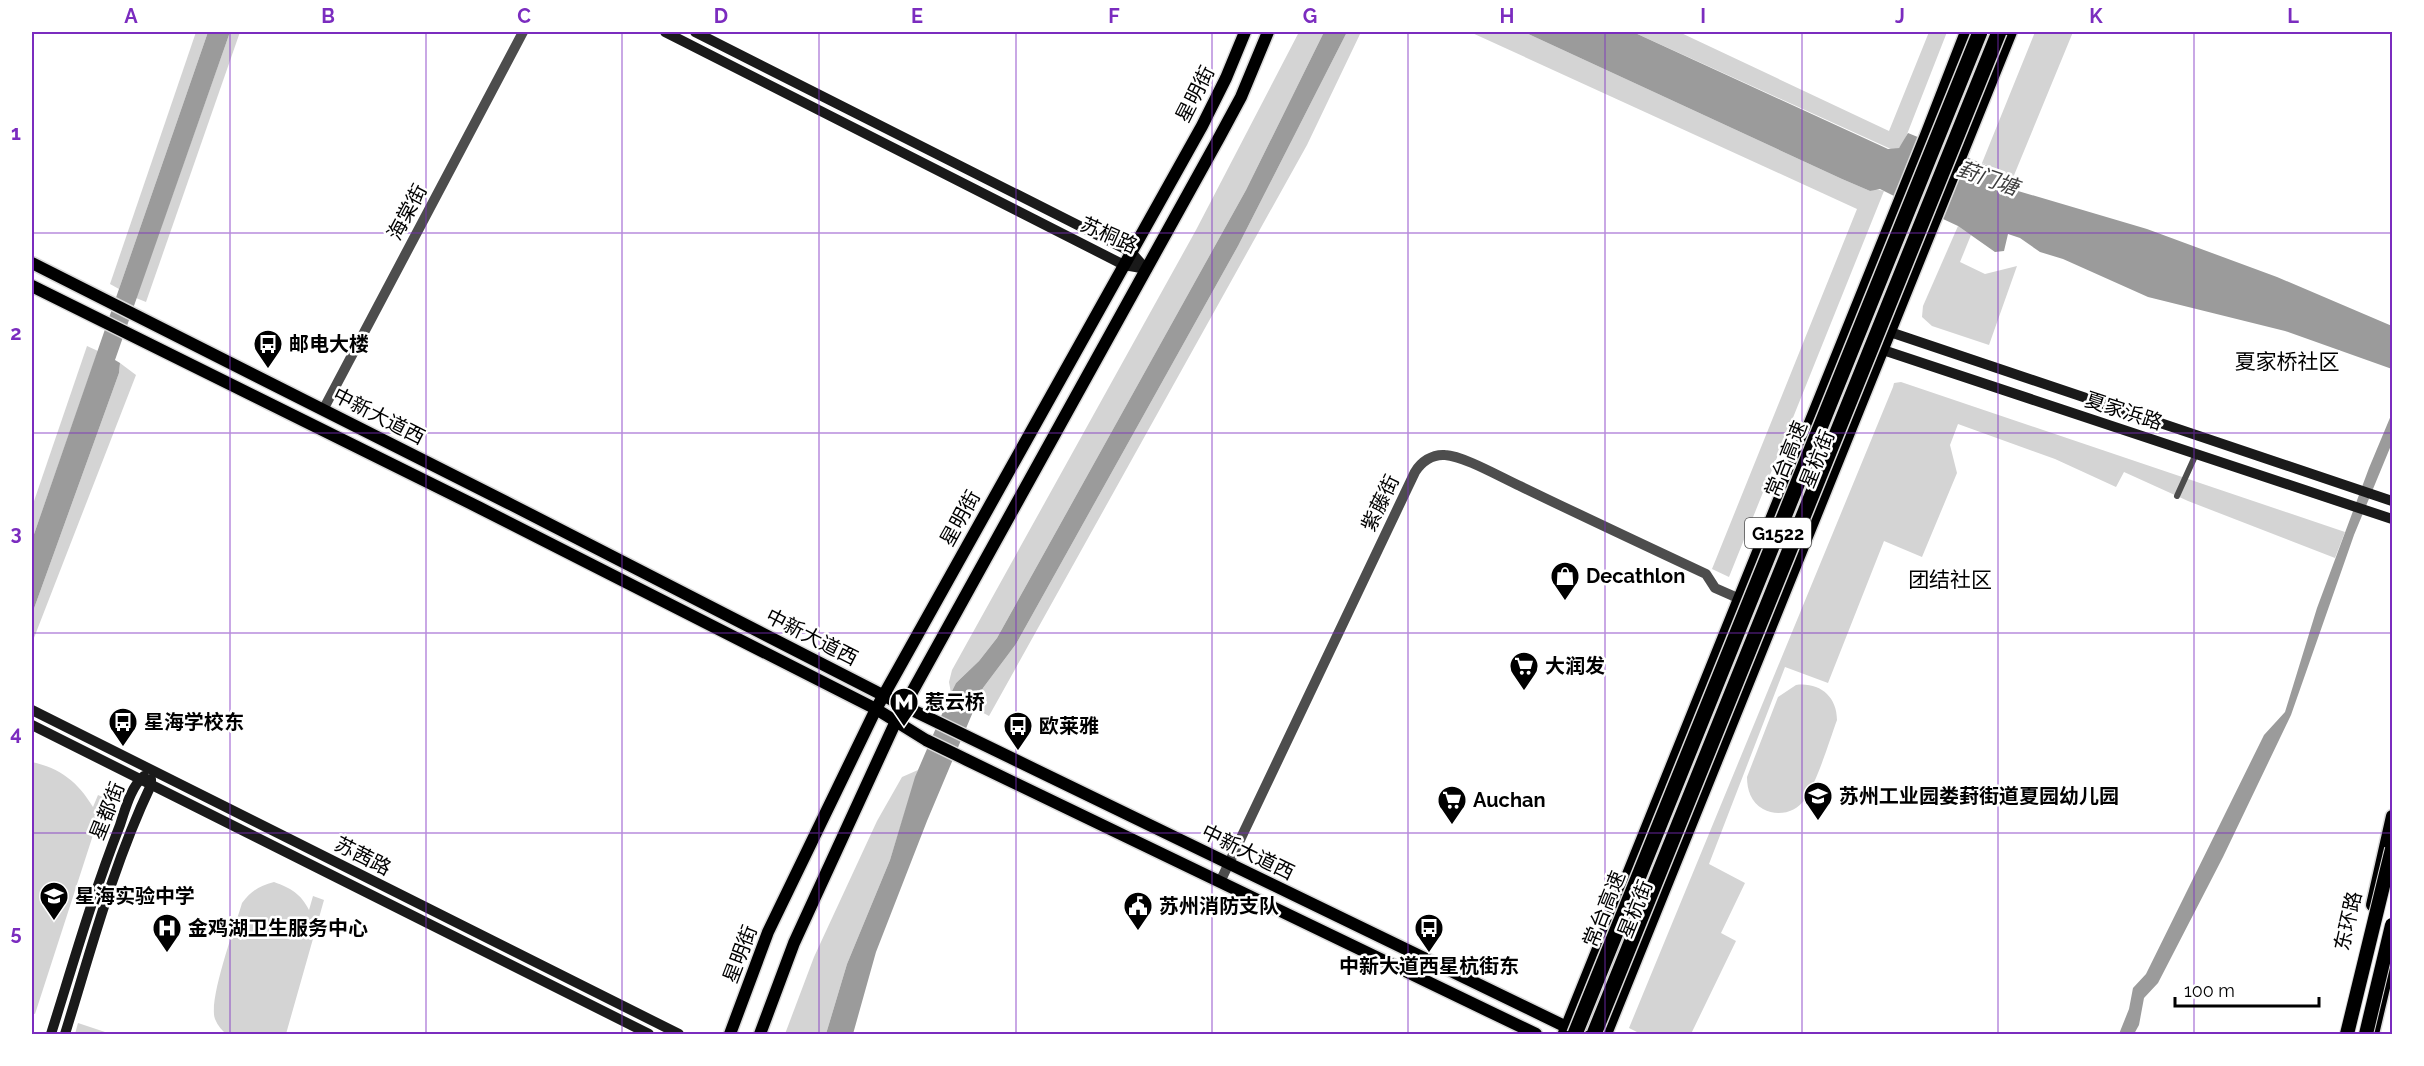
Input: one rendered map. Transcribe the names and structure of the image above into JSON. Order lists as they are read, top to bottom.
{
  "streets": {
    "highway": ["常台高速", "G1522"],
    "main road": [
      "星明街",
      "苏桐路",
      "夏家浜路",
      "中新大道西",
      "星杭街",
      "星都街",
      "苏茜路",
      "东环路"
    ],
    "street": ["海棠街", "紫藤街"]
  },
  "crossings": [
    ["星明街", "苏桐路"],
    ["星明街", "中新大道西"],
    ["海棠街", "中新大道西"],
    ["夏家浜路", "星杭街"],
    ["中新大道西", "常台高速"],
    ["中新大道西", "星杭街"],
    ["中新大道西", "紫藤街"],
    ["常台高速", "星杭街"],
    ["星杭街", "紫藤街"],
    ["星都街", "苏茜路"]
  ],
  "districts": ["夏家桥社区", "团结社区"],
  "water": ["葑门塘"],
  "places": {
    "bus stop": [
      "邮电大楼",
      "星海学校东",
      "欧莱雅",
      "中新大道西星杭街东"
    ],
    "shop": ["Decathlon"],
    "supermarket": ["大润发", "Auchan"],
    "metro station": ["惹云桥"],
    "school or university": ["苏州工业园娄葑街道夏园幼儿园", "星海实验中学"],
    "public building": ["苏州消防支队"],
    "hospital": ["金鸡湖卫生服务中心"]
  },
  "scale_bar": "100 m",
  "grid": {
    "columns": [
      "A",
      "B",
      "C",
      "D",
      "E",
      "F",
      "G",
      "H",
      "I",
      "J",
      "K",
      "L"
    ],
    "rows": [
      "1",
      "2",
      "3",
      "4",
      "5"
    ]
  }
}
